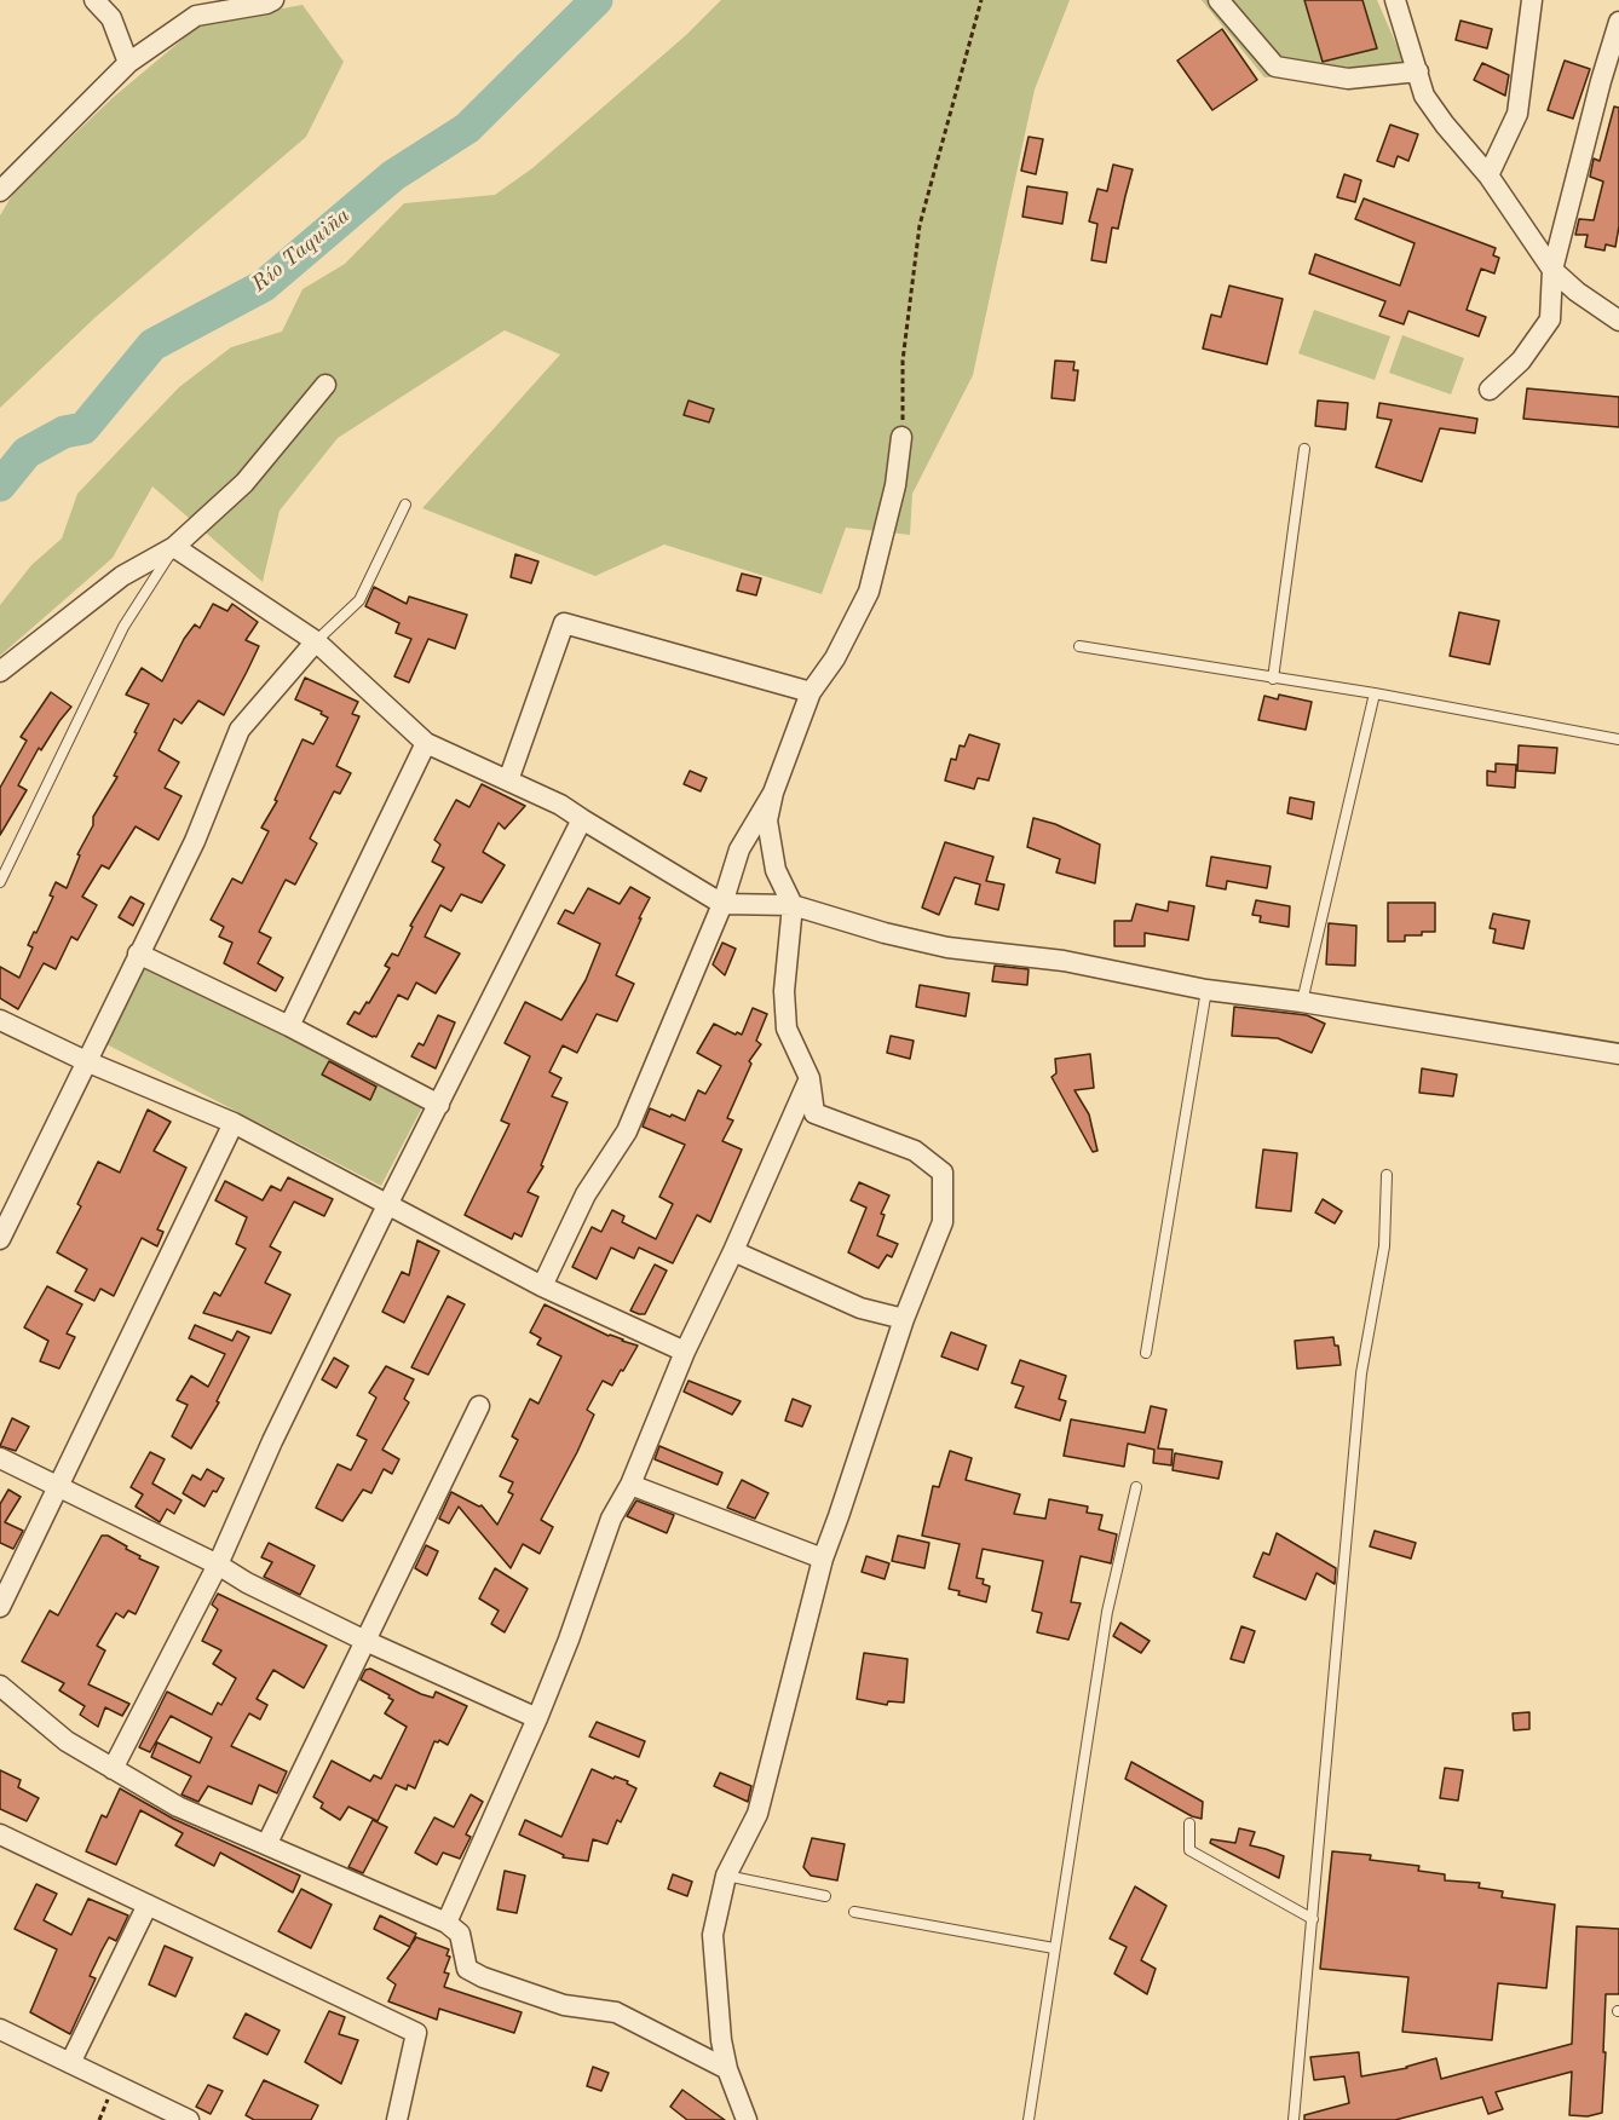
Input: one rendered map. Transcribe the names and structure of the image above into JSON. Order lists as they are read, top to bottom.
{
  "water": ["Río Taquiña"]
}
